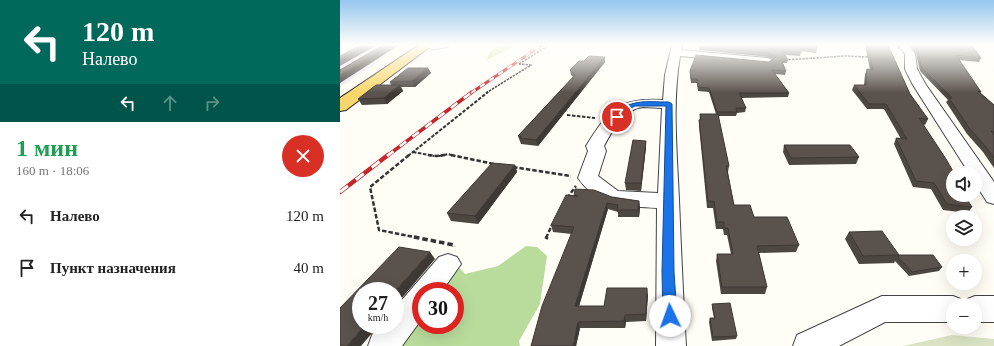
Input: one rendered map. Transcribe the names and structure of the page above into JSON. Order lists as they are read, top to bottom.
{
  "page": {
    "turn": ["120 m", "Налево"],
    "heading": ["1 мин", "160 m · 18:06"],
    "map_buttons": ["+", "−"],
    "list": [
      {
        "name": "Налево",
        "value": "120 m"
      },
      {
        "name": "Пункт назначения",
        "value": "40 m"
      }
    ],
    "speed": "27 km/h",
    "limit": "30"
  }
}
